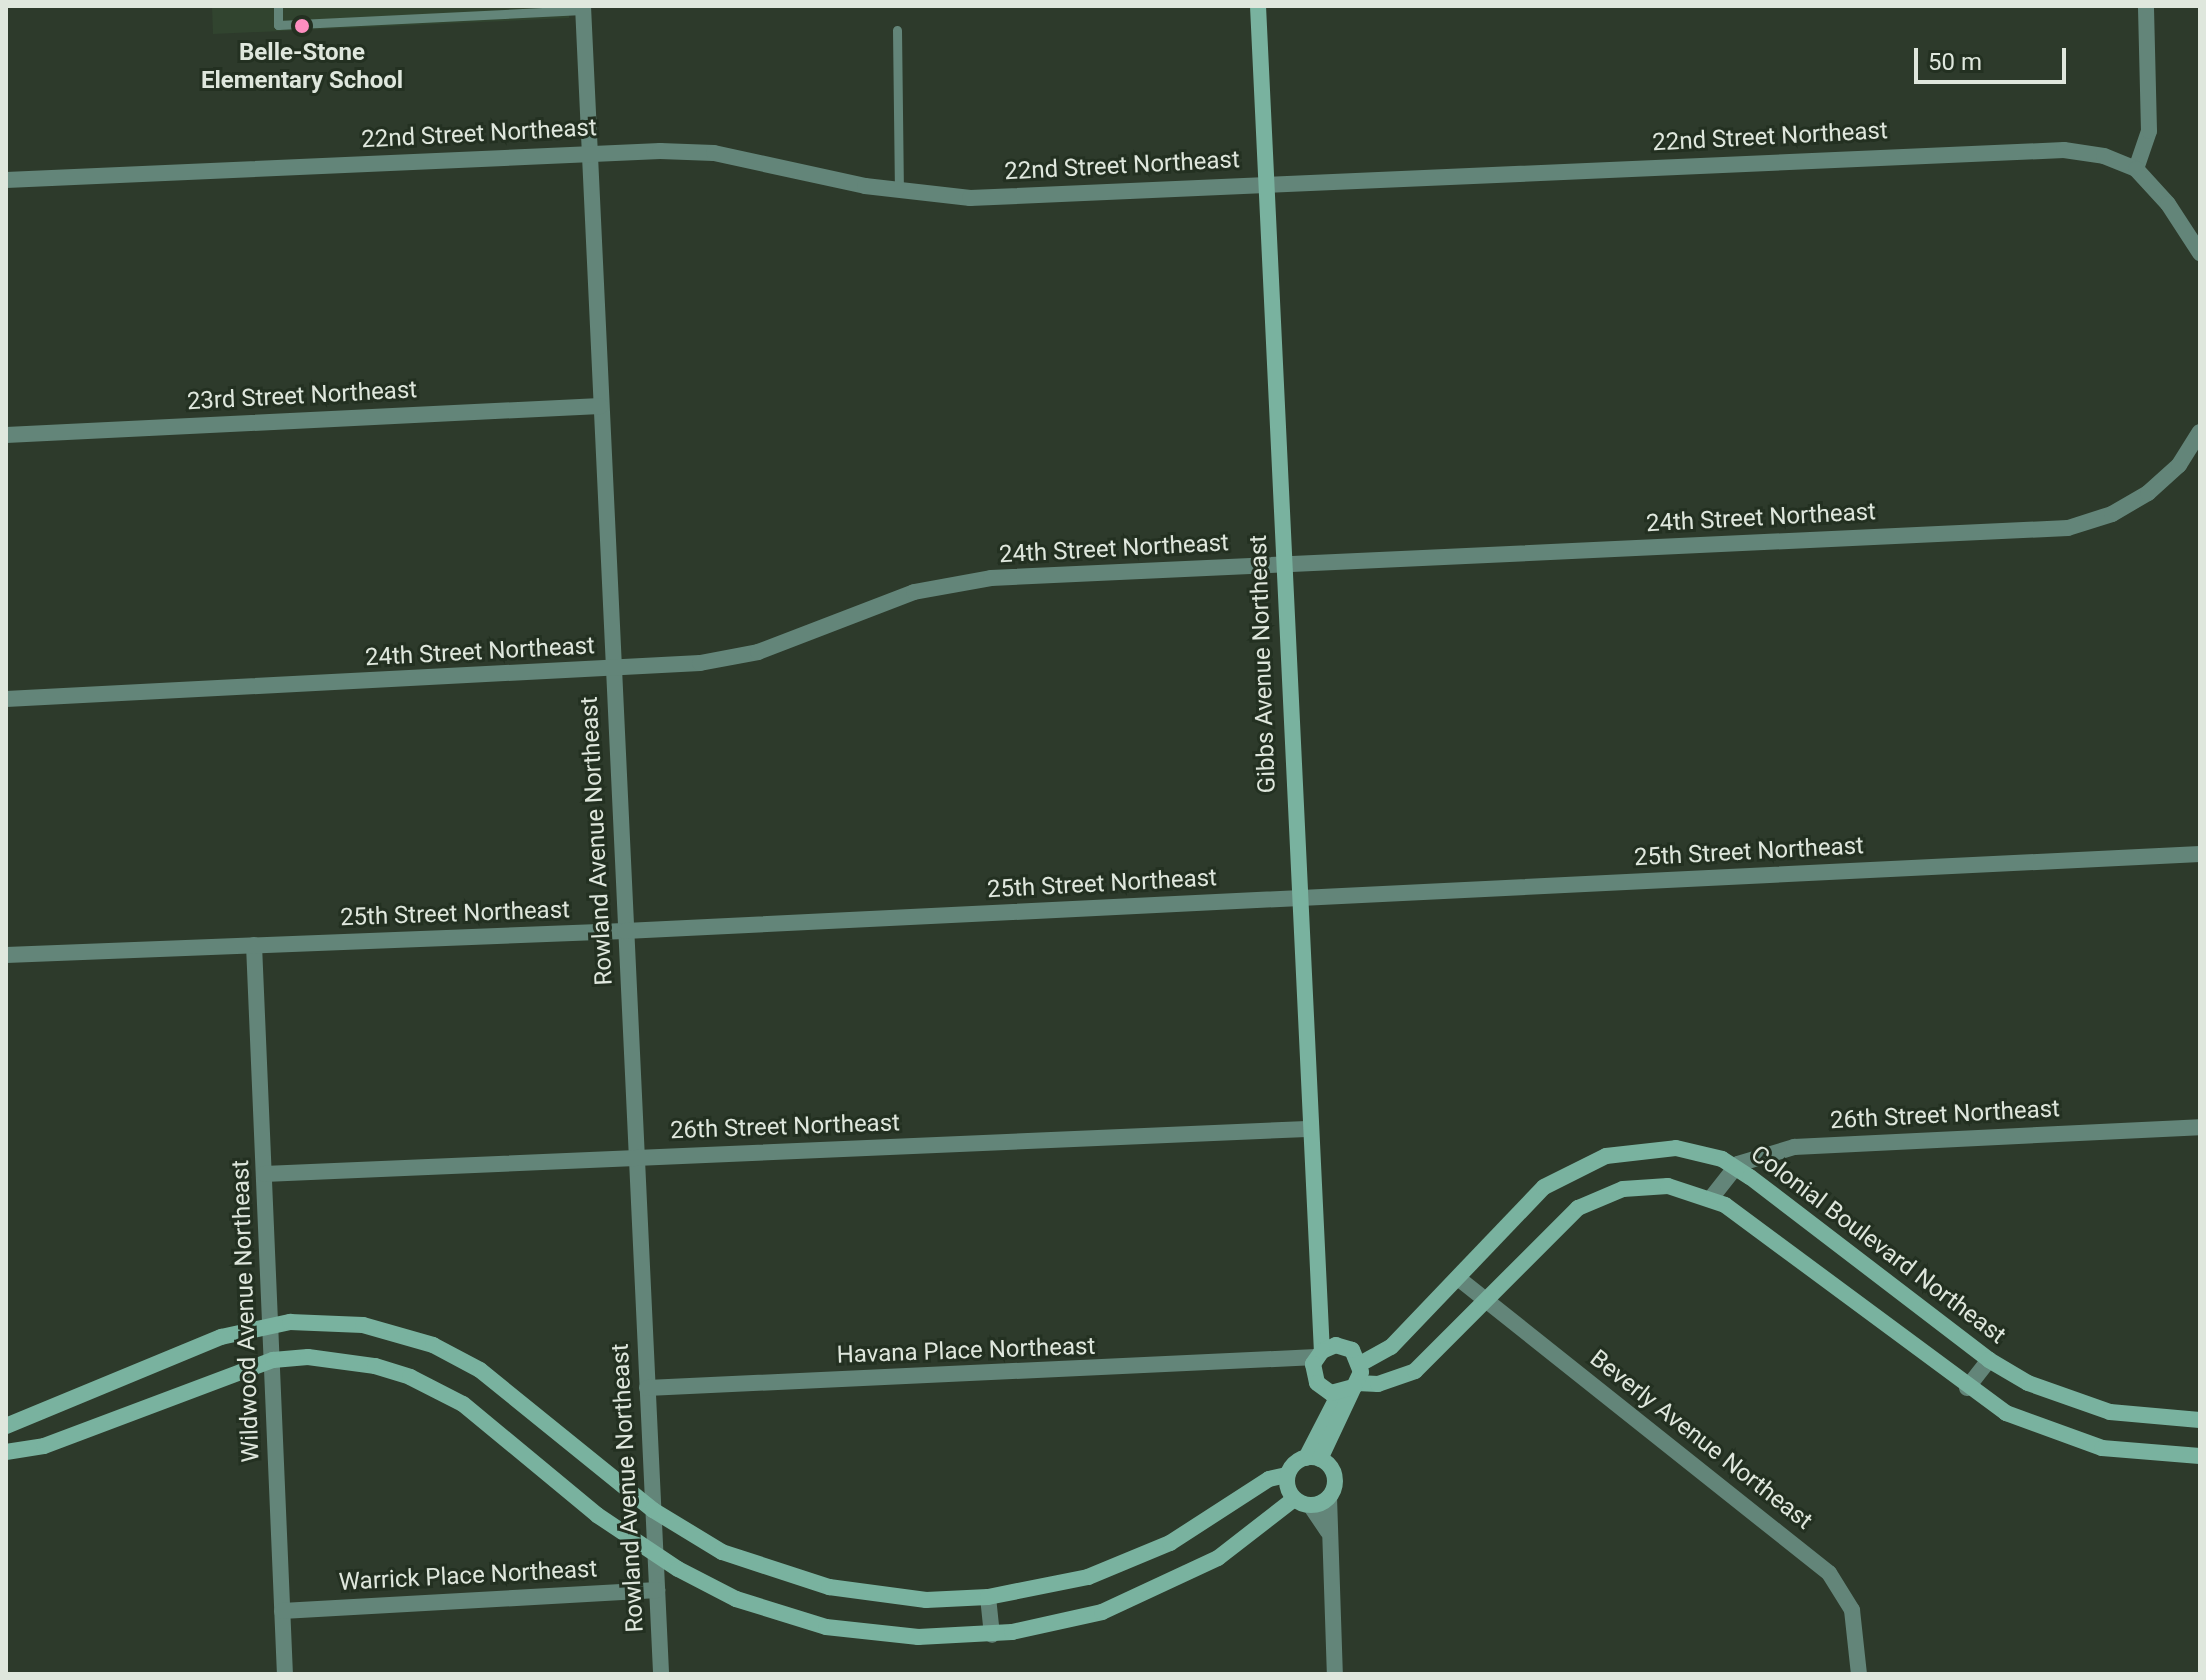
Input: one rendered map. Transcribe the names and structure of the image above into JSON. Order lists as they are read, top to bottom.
{
  "streets": {
    "street": [
      "22nd Street Northeast",
      "23rd Street Northeast",
      "24th Street Northeast",
      "Gibbs Avenue Northeast",
      "Rowland Avenue Northeast",
      "25th Street Northeast",
      "26th Street Northeast",
      "Colonial Boulevard Northeast",
      "Wildwood Avenue Northeast",
      "Havana Place Northeast",
      "Beverly Avenue Northeast",
      "Warrick Place Northeast"
    ]
  },
  "crossings": [
    ["22nd Street Northeast", "Gibbs Avenue Northeast"],
    ["22nd Street Northeast", "Rowland Avenue Northeast"],
    ["23rd Street Northeast", "Rowland Avenue Northeast"],
    ["24th Street Northeast", "Gibbs Avenue Northeast"],
    ["24th Street Northeast", "Rowland Avenue Northeast"],
    ["Gibbs Avenue Northeast", "25th Street Northeast"],
    ["Gibbs Avenue Northeast", "26th Street Northeast"],
    ["Gibbs Avenue Northeast", "Havana Place Northeast"],
    ["Rowland Avenue Northeast", "25th Street Northeast"],
    ["Rowland Avenue Northeast", "26th Street Northeast"],
    ["Rowland Avenue Northeast", "Havana Place Northeast"],
    ["Rowland Avenue Northeast", "Warrick Place Northeast"],
    ["25th Street Northeast", "Wildwood Avenue Northeast"],
    ["26th Street Northeast", "Colonial Boulevard Northeast"],
    ["26th Street Northeast", "Wildwood Avenue Northeast"],
    ["Colonial Boulevard Northeast", "Beverly Avenue Northeast"],
    ["Wildwood Avenue Northeast", "Warrick Place Northeast"]
  ],
  "places": ["Belle-Stone Elementary School"],
  "scale_bar": "50 m"
}
